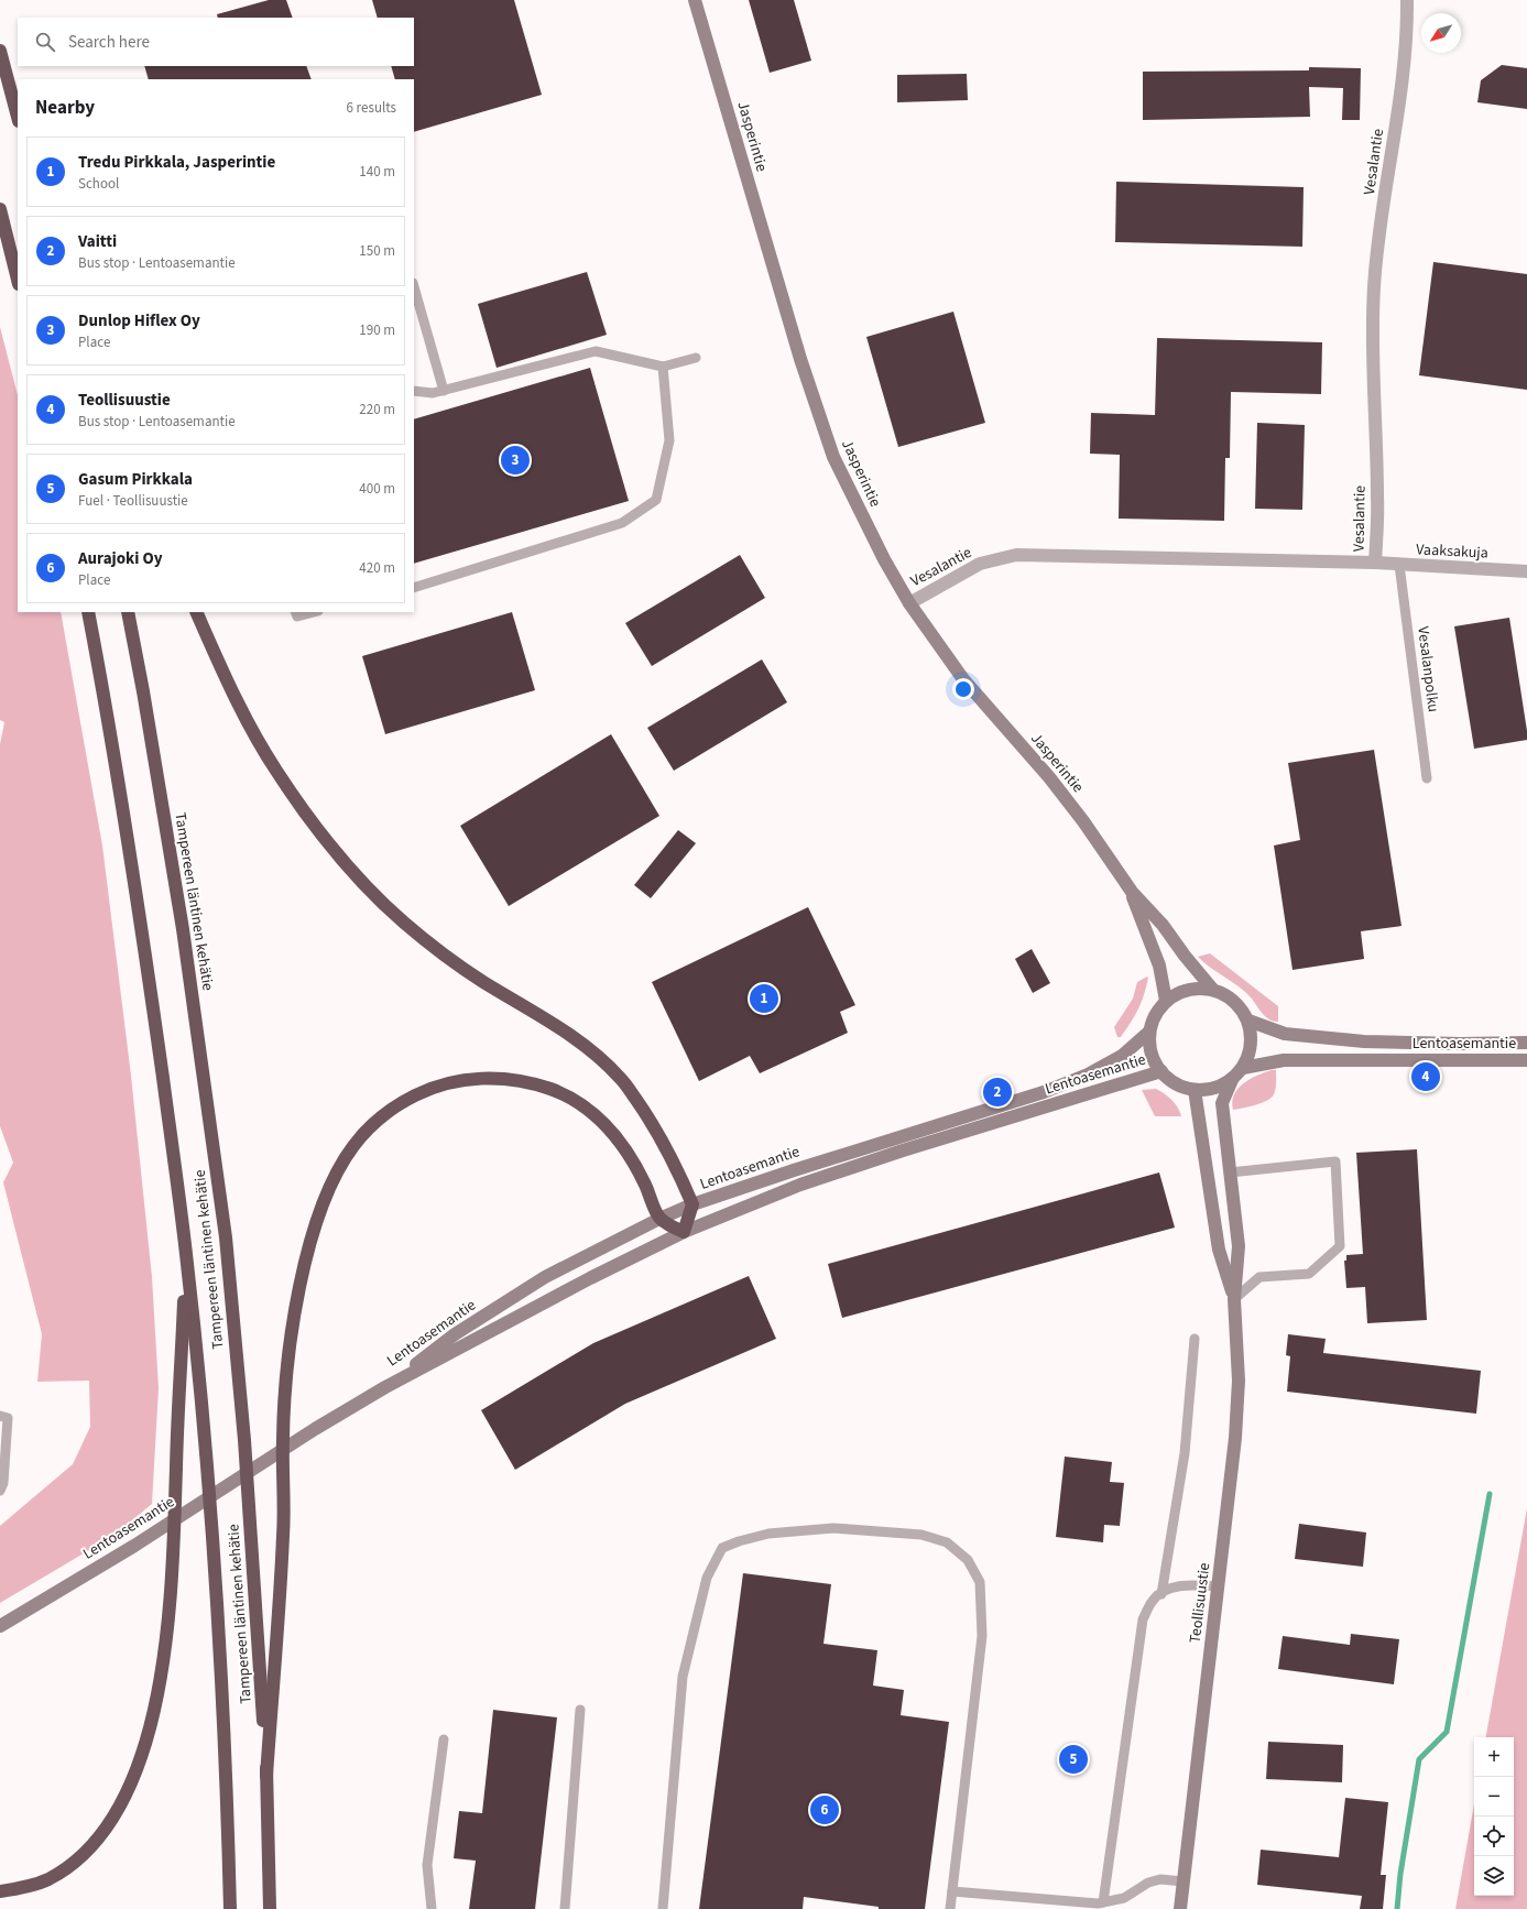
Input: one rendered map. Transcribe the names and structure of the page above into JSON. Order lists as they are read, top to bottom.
{
  "streets": {
    "highway": ["Tampereen läntinen kehätie"],
    "main road": ["Jasperintie", "Lentoasemantie", "Teollisuustie"],
    "street": ["Vesalantie", "Vaaksakuja"],
    "lane": ["Vesalanpolku"]
  },
  "crossings": [
    ["Jasperintie", "Vesalantie"],
    ["Jasperintie", "Lentoasemantie"],
    ["Jasperintie", "Teollisuustie"],
    ["Vesalantie", "Vaaksakuja"],
    ["Vaaksakuja", "Vesalanpolku"],
    ["Lentoasemantie", "Teollisuustie"]
  ],
  "north": "bottom left",
  "page": {
    "search": "Search here",
    "heading": ["Nearby", "6 results"],
    "list": [
      {
        "mark": "1",
        "name": "Tredu Pirkkala, Jasperintie",
        "note": "School",
        "value": "140 m"
      },
      {
        "mark": "2",
        "name": "Vaitti",
        "note": "Bus stop · Lentoasemantie",
        "value": "150 m"
      },
      {
        "mark": "3",
        "name": "Dunlop Hiflex Oy",
        "note": "Place",
        "value": "190 m"
      },
      {
        "mark": "4",
        "name": "Teollisuustie",
        "note": "Bus stop · Lentoasemantie",
        "value": "220 m"
      },
      {
        "mark": "5",
        "name": "Gasum Pirkkala",
        "note": "Fuel · Teollisuustie",
        "value": "400 m"
      },
      {
        "mark": "6",
        "name": "Aurajoki Oy",
        "note": "Place",
        "value": "420 m"
      }
    ],
    "pins": [
      "3",
      "1",
      "4",
      "2",
      "5",
      "6"
    ],
    "map_buttons": ["+", "−"]
  }
}
